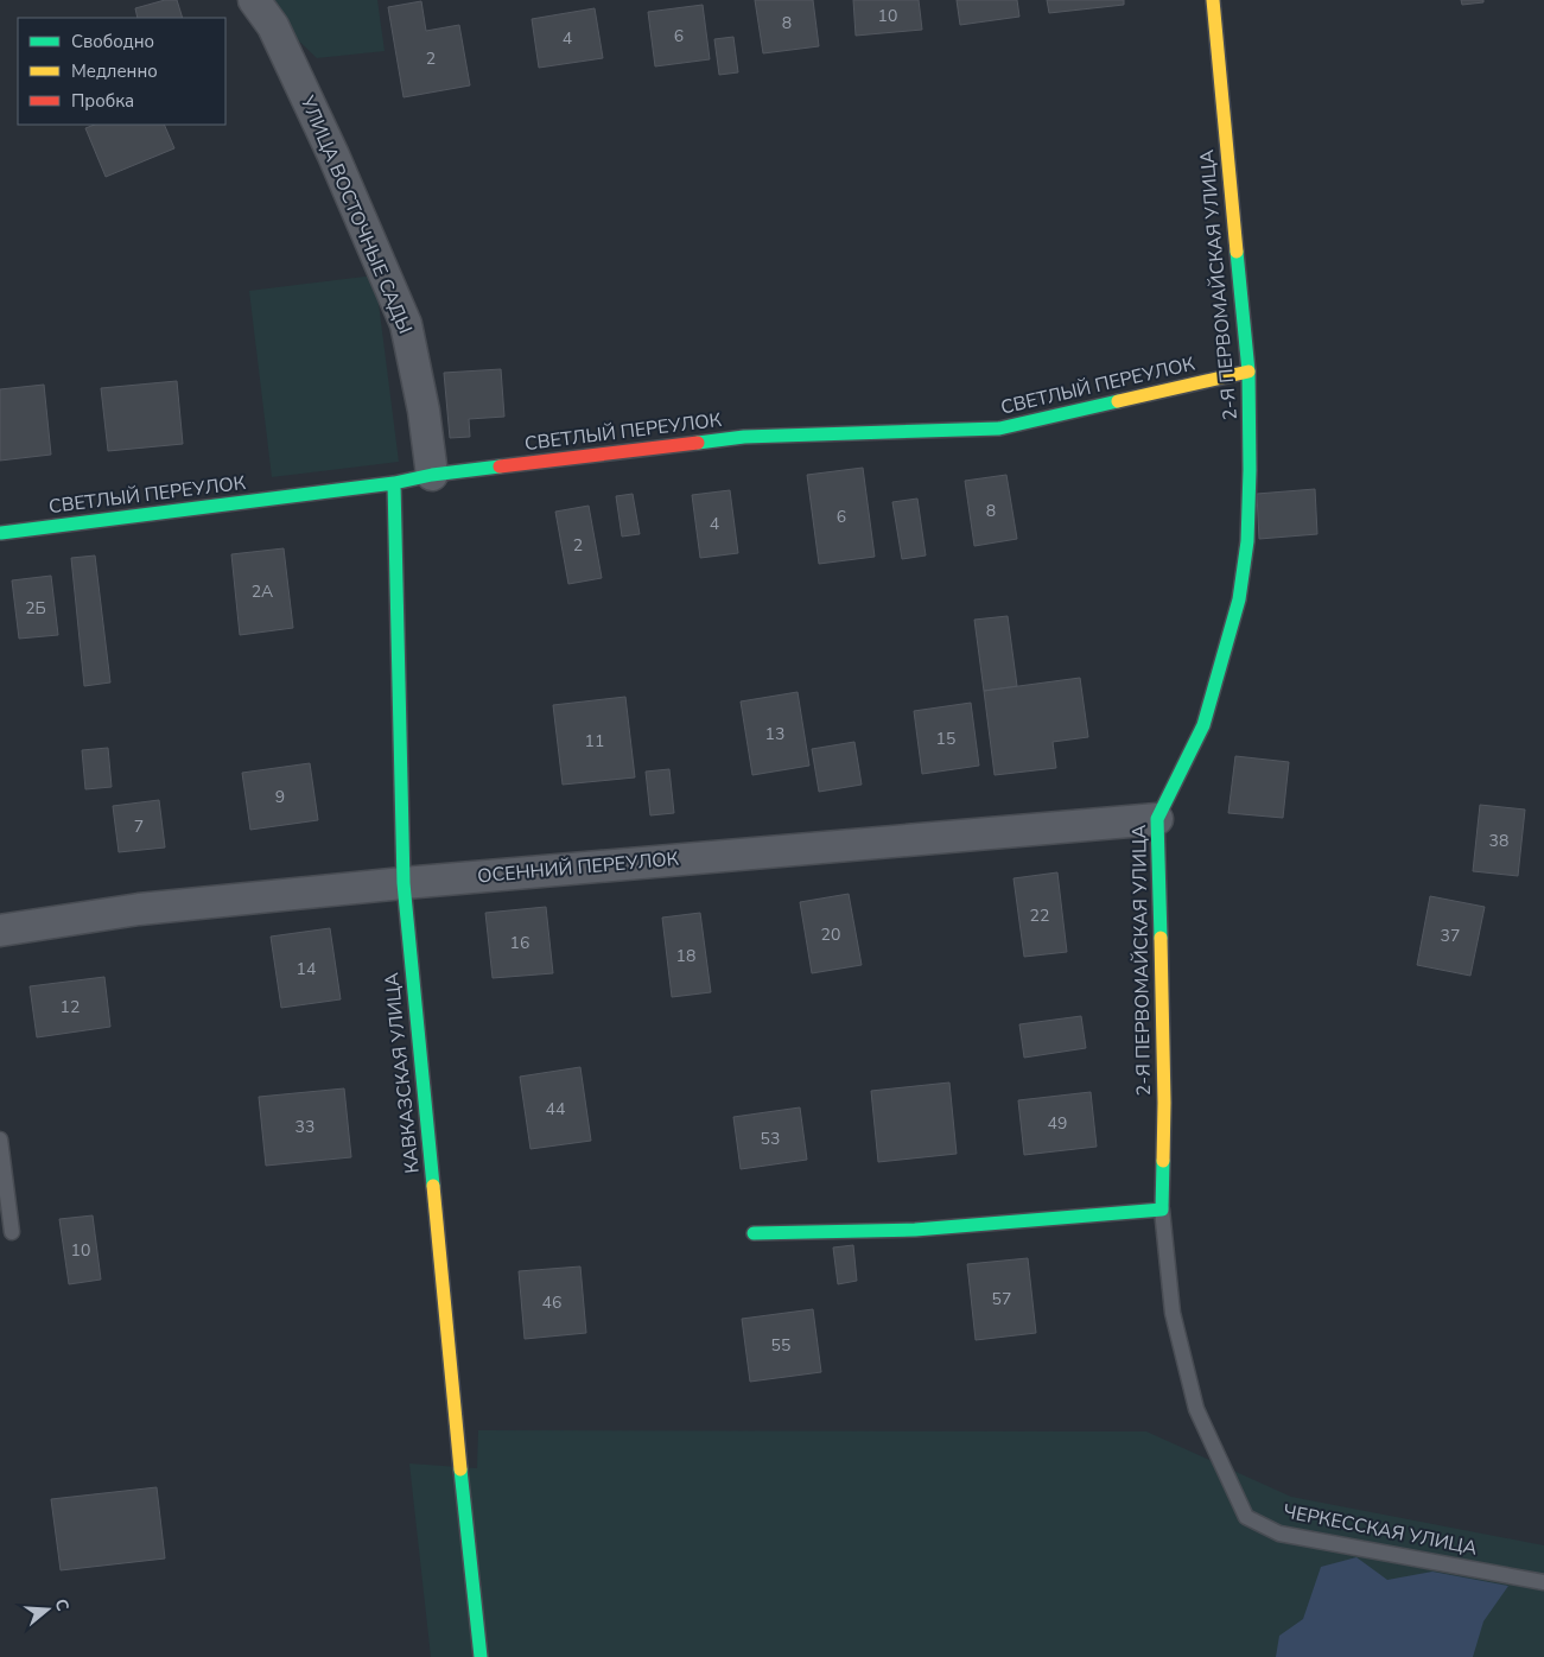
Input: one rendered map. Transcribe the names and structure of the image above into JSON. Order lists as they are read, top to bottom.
{
  "streets": {
    "street": [
      "УЛИЦА ВОСТОЧНЫЕ САДЫ",
      "2-Я ПЕРВОМАЙСКАЯ УЛИЦА",
      "СВЕТЛЫЙ ПЕРЕУЛОК",
      "ОСЕННИЙ ПЕРЕУЛОК",
      "КАВКАЗCКАЯ УЛИЦА"
    ],
    "lane": ["ЧЕРКЕССКАЯ УЛИЦА"]
  },
  "crossings": [
    ["УЛИЦА ВОСТОЧНЫЕ САДЫ", "СВЕТЛЫЙ ПЕРЕУЛОК"],
    ["2-Я ПЕРВОМАЙСКАЯ УЛИЦА", "СВЕТЛЫЙ ПЕРЕУЛОК"],
    ["2-Я ПЕРВОМАЙСКАЯ УЛИЦА", "ОСЕННИЙ ПЕРЕУЛОК"],
    ["2-Я ПЕРВОМАЙСКАЯ УЛИЦА", "ЧЕРКЕССКАЯ УЛИЦА"],
    ["СВЕТЛЫЙ ПЕРЕУЛОК", "КАВКАЗCКАЯ УЛИЦА"],
    ["ОСЕННИЙ ПЕРЕУЛОК", "КАВКАЗCКАЯ УЛИЦА"]
  ],
  "house_numbers": [
    "10",
    "8",
    "6",
    "4",
    "2",
    "8",
    "6",
    "4",
    "2",
    "2А",
    "2Б",
    "13",
    "15",
    "11",
    "9",
    "7",
    "38",
    "22",
    "20",
    "37",
    "16",
    "18",
    "14",
    "12",
    "44",
    "49",
    "33",
    "53",
    "10",
    "57",
    "46",
    "55"
  ],
  "legend": ["Свободно", "Медленно", "Пробка"],
  "north": "right"
}
